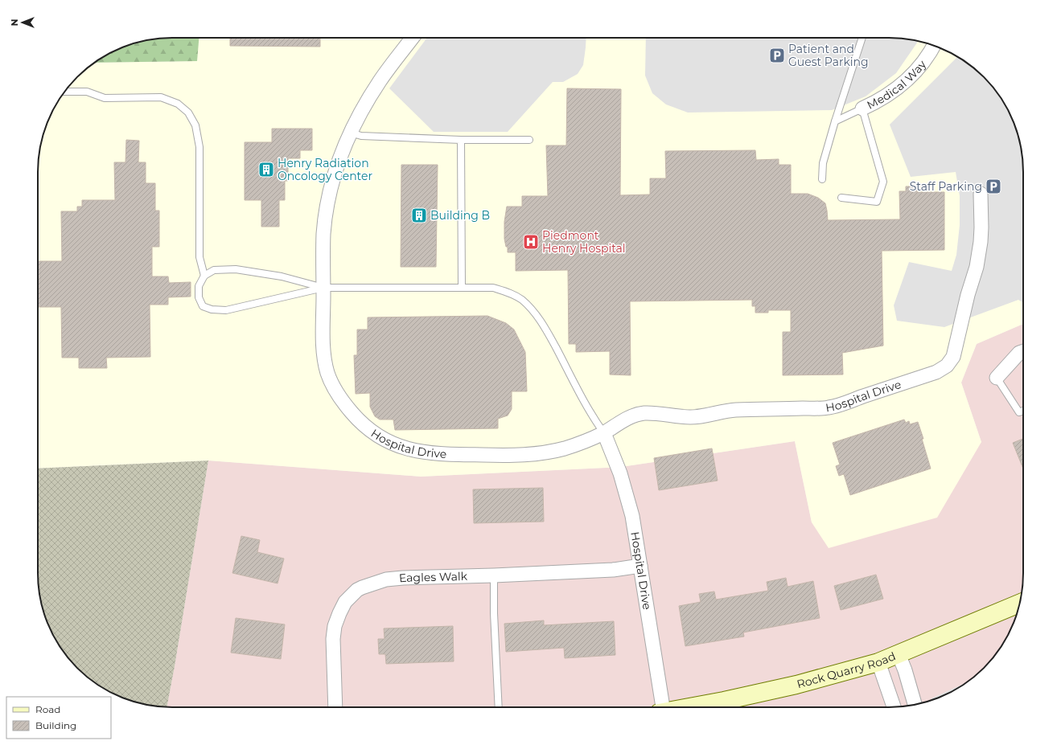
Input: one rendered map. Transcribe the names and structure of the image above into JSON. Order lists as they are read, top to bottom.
{
  "streets": {
    "street": [
      "Medical Way",
      "Hospital Drive",
      "Eagles Walk",
      "Rock Quarry Road"
    ]
  },
  "crossings": [
    ["Hospital Drive", "Eagles Walk"]
  ],
  "places": {
    "parking": ["Patient and Guest Parking", "Staff Parking"],
    "building": ["Henry Radiation Oncology Center", "Building B"],
    "hospital": ["Piedmont Henry Hospital"]
  },
  "legend": ["Road", "Building"],
  "north": "left"
}
